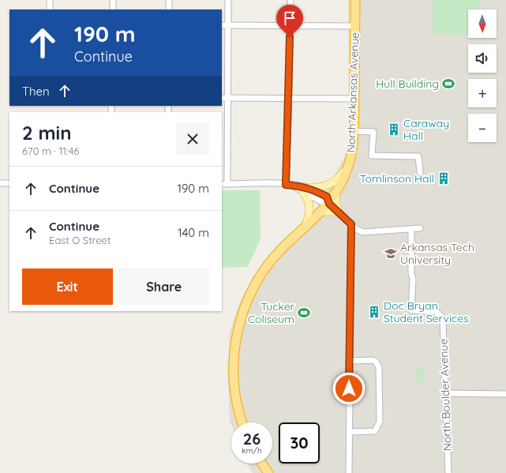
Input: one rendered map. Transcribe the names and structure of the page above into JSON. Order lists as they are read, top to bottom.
{
  "streets": {
    "highway": ["North Arkansas Avenue"],
    "street": ["North Boulder Avenue"]
  },
  "places": {
    "sports": ["Hull Building", "Tucker Coliseum"],
    "building": ["Caraway Hall", "Tomlinson Hall", "Doc Bryan Student Services"],
    "school or university": ["Arkansas Tech University"]
  },
  "north": "bottom",
  "page": {
    "map_buttons": ["+", "−"],
    "turn": ["190 m", "Continue"],
    "then": "Then",
    "heading": ["2 min", "670 m · 11:46"],
    "list": [
      {
        "name": "Continue",
        "value": "190 m"
      },
      {
        "name": "Continue",
        "note": "East O Street",
        "value": "140 m"
      }
    ],
    "buttons": ["Exit", "Share"],
    "speed": "26 km/h",
    "limit": "30"
  }
}
